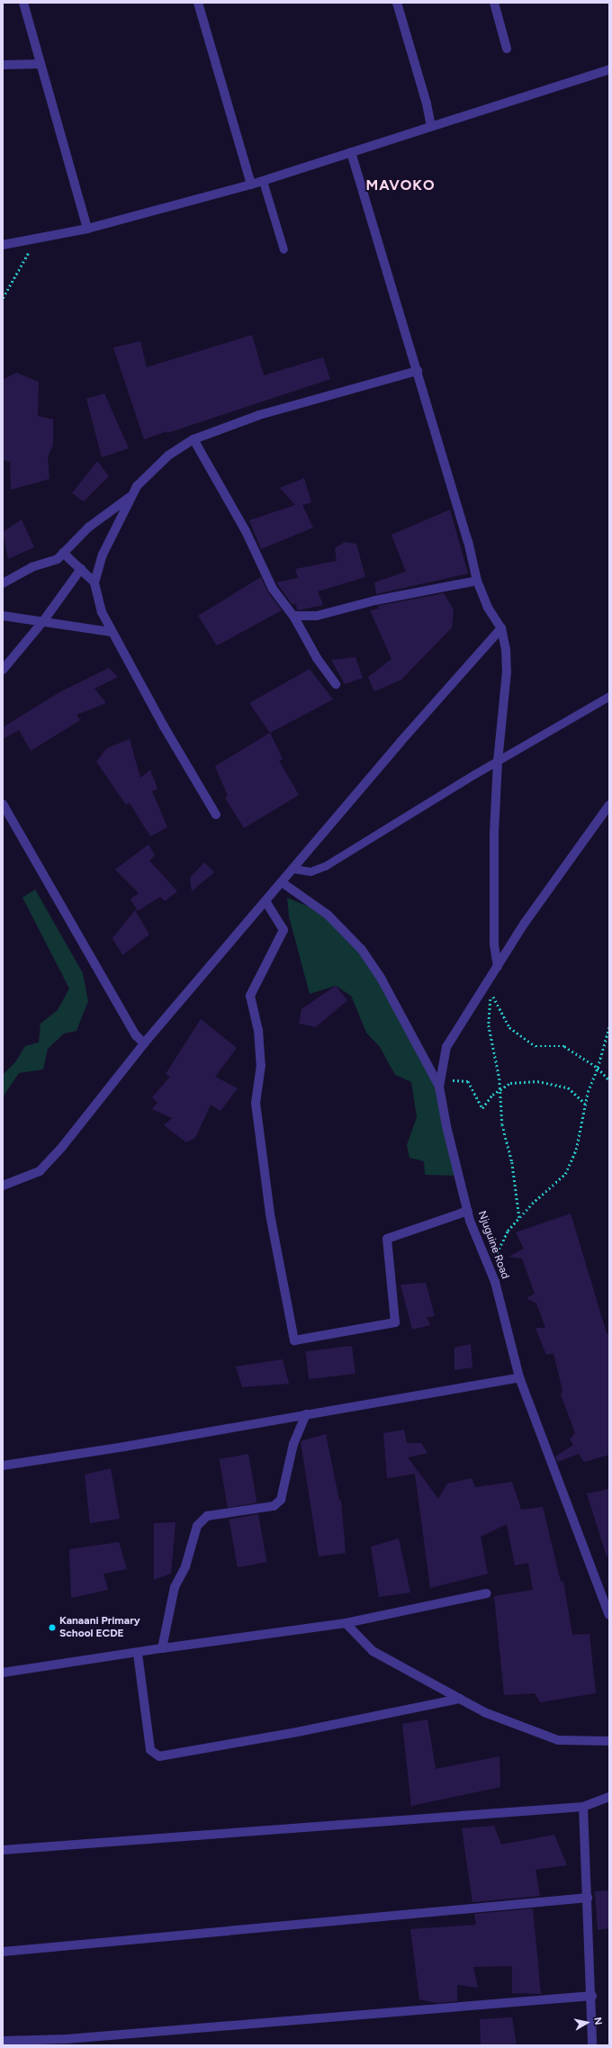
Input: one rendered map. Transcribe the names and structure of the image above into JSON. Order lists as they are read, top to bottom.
{
  "streets": {
    "street": ["Njuguine Road"]
  },
  "districts": ["MAVOKO"],
  "places": ["Kanaani Primary School ECDE"],
  "north": "right"
}
